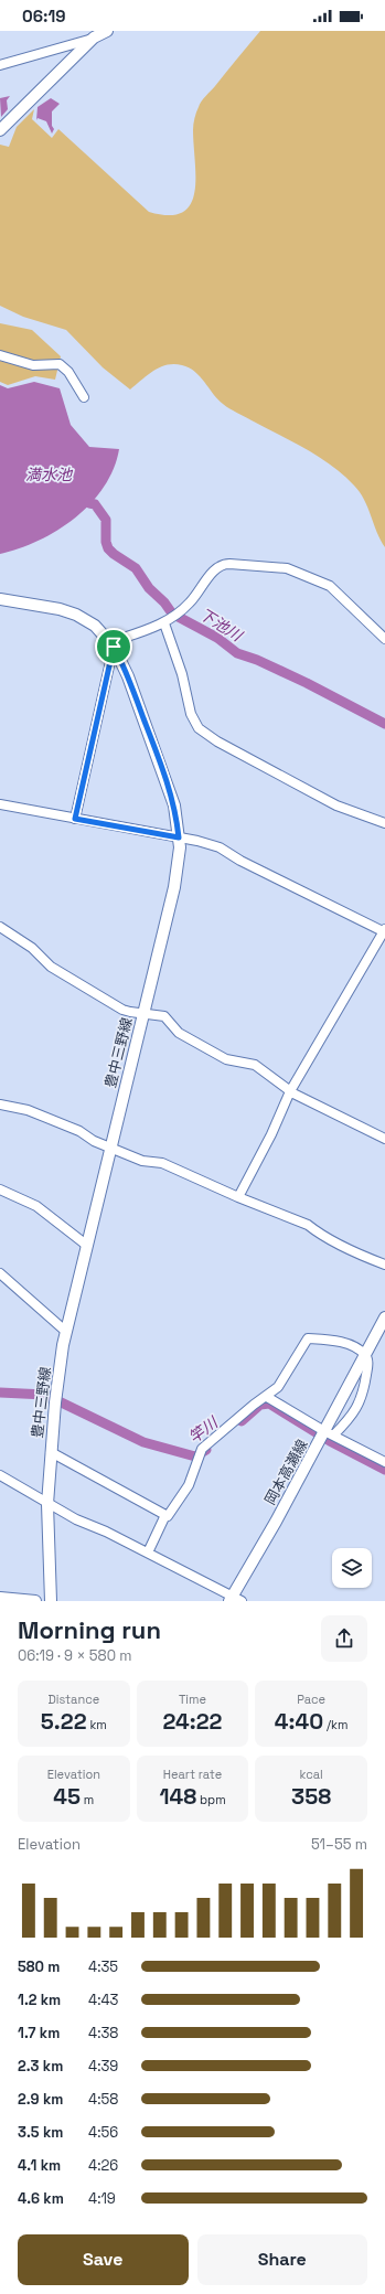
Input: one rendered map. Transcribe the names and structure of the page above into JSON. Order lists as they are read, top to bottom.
{
  "streets": {
    "main road": ["豊中三野線", "岡本高瀬線"]
  },
  "water": ["満水池", "下池川", "竿川"],
  "page": {
    "status": "06:19",
    "heading": ["Morning run", "06:19 · 9 × 580 m"],
    "stats": [
      ["Distance", "5.22 km"],
      ["Time", "24:22"],
      ["Pace", "4:40 /km"],
      ["Elevation", "45 m"],
      ["Heart rate", "148 bpm"],
      ["kcal", "358"]
    ],
    "chart": ["Elevation", "51–55 m"],
    "list": [
      {
        "name": "580 m",
        "note": "4:35"
      },
      {
        "name": "1.2 km",
        "note": "4:43"
      },
      {
        "name": "1.7 km",
        "note": "4:38"
      },
      {
        "name": "2.3 km",
        "note": "4:39"
      },
      {
        "name": "2.9 km",
        "note": "4:58"
      },
      {
        "name": "3.5 km",
        "note": "4:56"
      },
      {
        "name": "4.1 km",
        "note": "4:26"
      },
      {
        "name": "4.6 km",
        "note": "4:19"
      }
    ],
    "buttons": ["Save", "Share"]
  }
}
